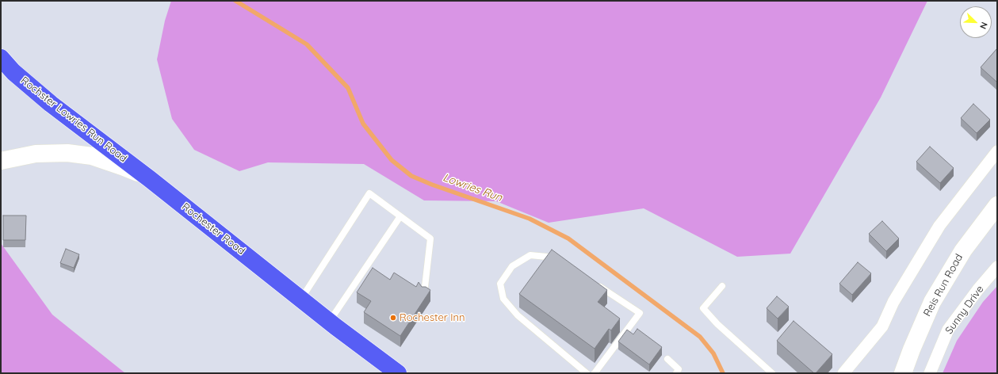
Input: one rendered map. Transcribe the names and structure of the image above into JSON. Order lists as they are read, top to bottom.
{
  "streets": {
    "main road": ["Rochster Lowries Run Road", "Rochester Road"],
    "street": ["Reis Run Road", "Sunny Drive"]
  },
  "crossings": [
    ["Rochster Lowries Run Road", "Rochester Road"]
  ],
  "water": ["Lowries Run"],
  "places": ["Rochester Inn"],
  "north": "bottom right"
}
